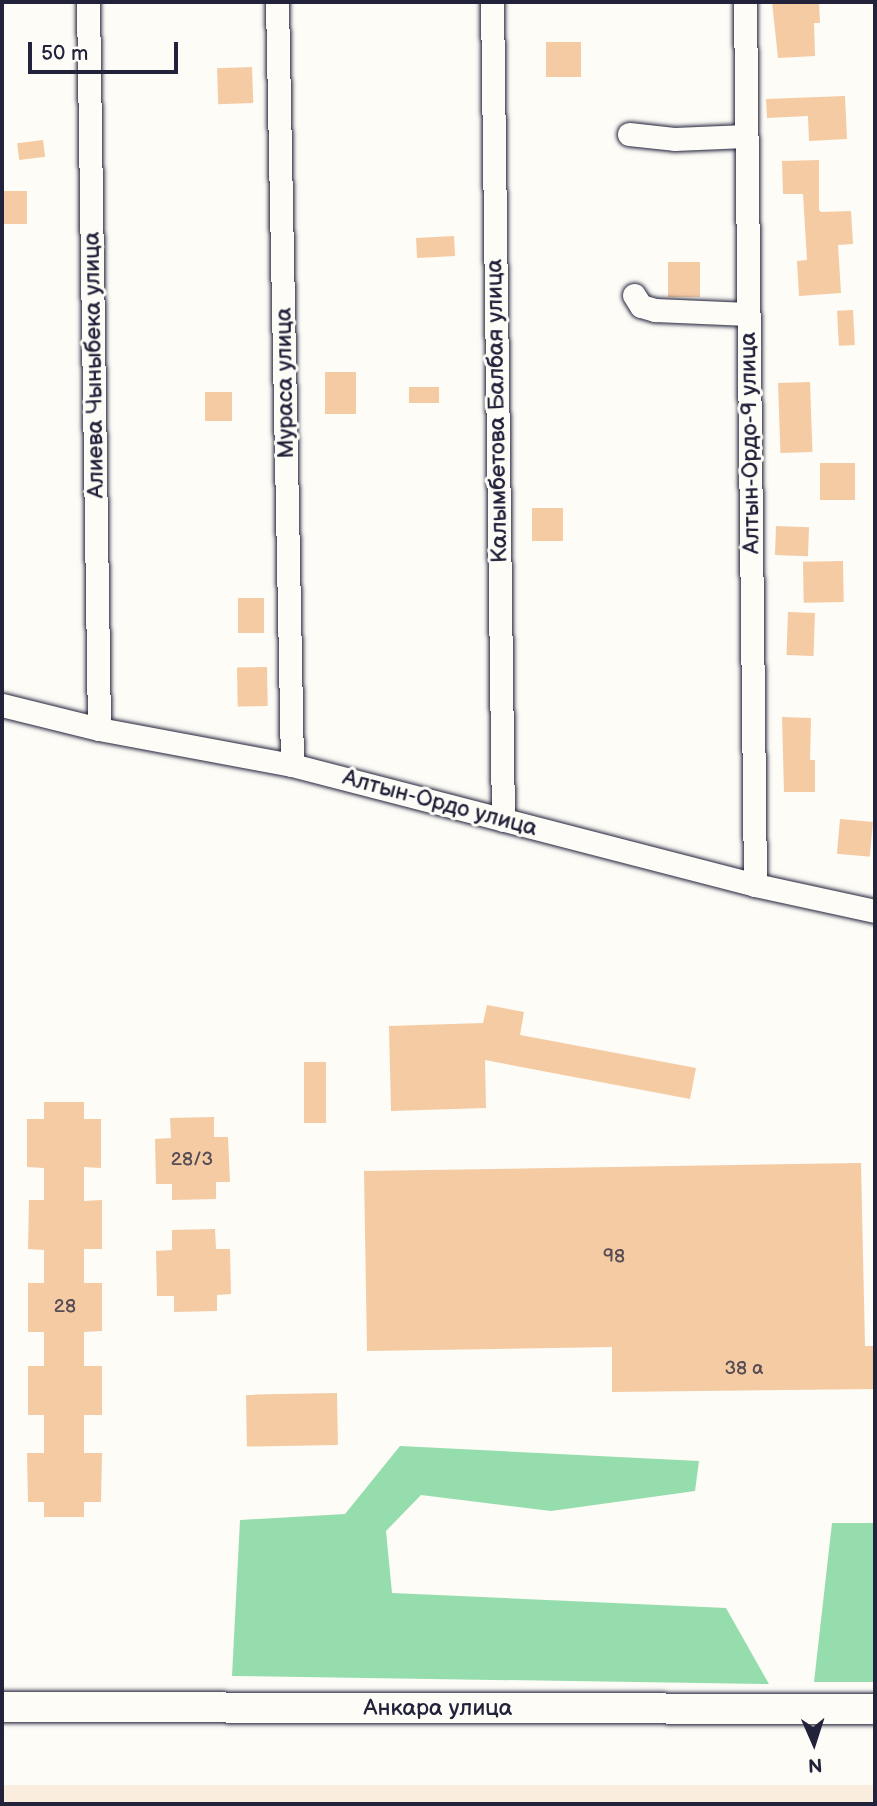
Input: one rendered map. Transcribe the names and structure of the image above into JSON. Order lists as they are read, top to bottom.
{
  "streets": {
    "main road": ["Анкара улица"],
    "street": [
      "Алиева Чыныбека улица",
      "Мураса улица",
      "Калымбетова Балбая улица",
      "Алтын-Ордо-9 улица",
      "Алтын-Ордо улица"
    ]
  },
  "crossings": [
    ["Алиева Чыныбека улица", "Алтын-Ордо улица"],
    ["Мураса улица", "Алтын-Ордо улица"],
    ["Калымбетова Балбая улица", "Алтын-Ордо улица"],
    ["Алтын-Ордо-9 улица", "Алтын-Ордо улица"]
  ],
  "house_numbers": [
    "28/3",
    "98",
    "28",
    "38 а"
  ],
  "scale_bar": "50 m",
  "north": "bottom"
}
